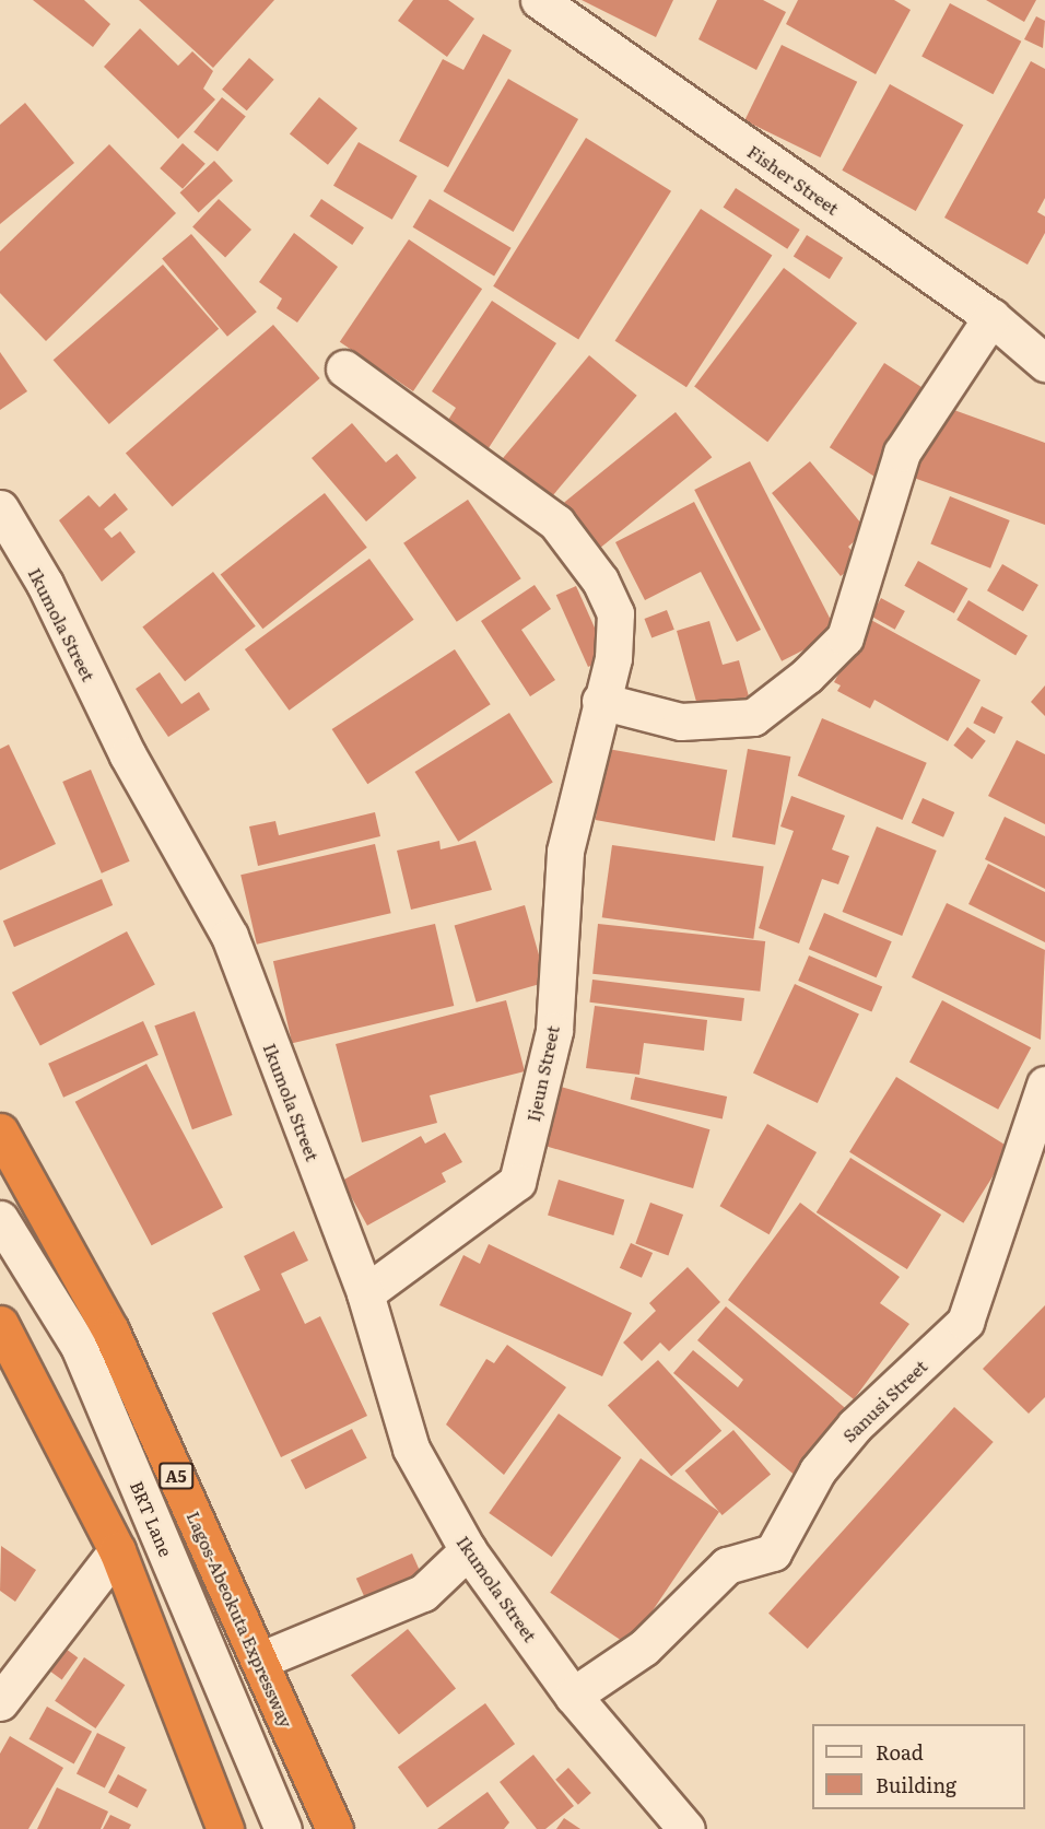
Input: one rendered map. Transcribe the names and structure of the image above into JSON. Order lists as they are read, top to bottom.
{
  "streets": {
    "highway": ["A5", "Lagos-Abeokuta Expressway"],
    "street": [
      "Fisher Street",
      "Ikumola Street",
      "Ijeun Street",
      "Sanusi Street",
      "BRT Lane"
    ]
  },
  "crossings": [
    ["Ikumola Street", "Ijeun Street"],
    ["Ikumola Street", "Sanusi Street"]
  ],
  "legend": ["Road", "Building"]
}
